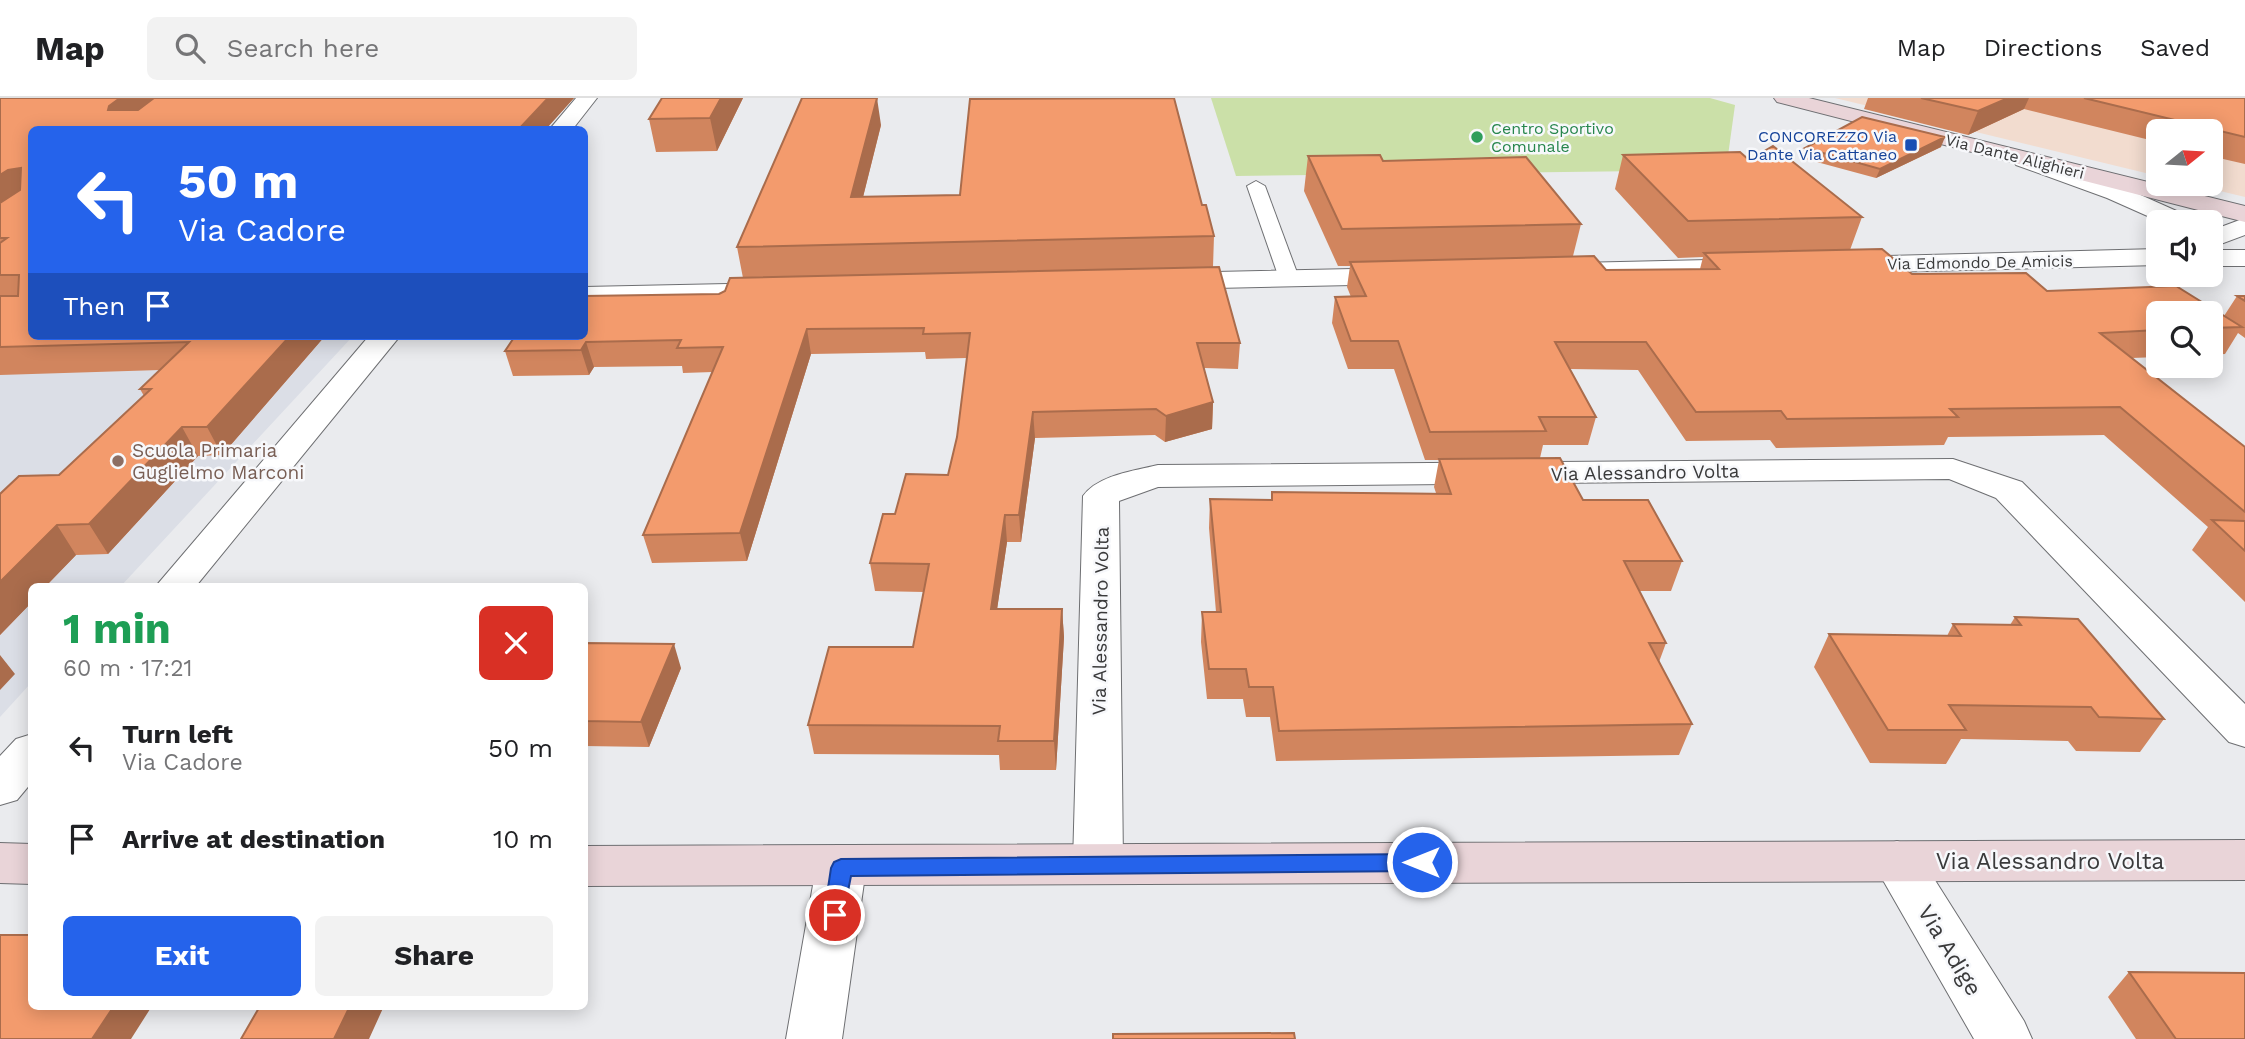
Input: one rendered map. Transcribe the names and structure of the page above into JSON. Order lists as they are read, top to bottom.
{
  "streets": {
    "street": [
      "Via Dante Alighieri",
      "Via Edmondo De Amicis",
      "Via Alessandro Volta",
      "Via Adige"
    ]
  },
  "crossings": [
    ["Via Alessandro Volta", "Via Adige"]
  ],
  "places": {
    "other": ["Centro Sportivo Comunale", "Scuola Primaria Guglielmo Marconi"],
    "transit": ["CONCOREZZO Via Dante Via Cattaneo"]
  },
  "north": "right",
  "page": {
    "header": "Map",
    "search": "Search here",
    "nav": ["Map", "Directions", "Saved"],
    "turn": ["50 m", "Via Cadore"],
    "then": "Then",
    "heading": ["1 min", "60 m · 17:21"],
    "list": [
      {
        "name": "Turn left",
        "note": "Via Cadore",
        "value": "50 m"
      },
      {
        "name": "Arrive at destination",
        "value": "10 m"
      }
    ],
    "buttons": ["Exit", "Share"]
  }
}
